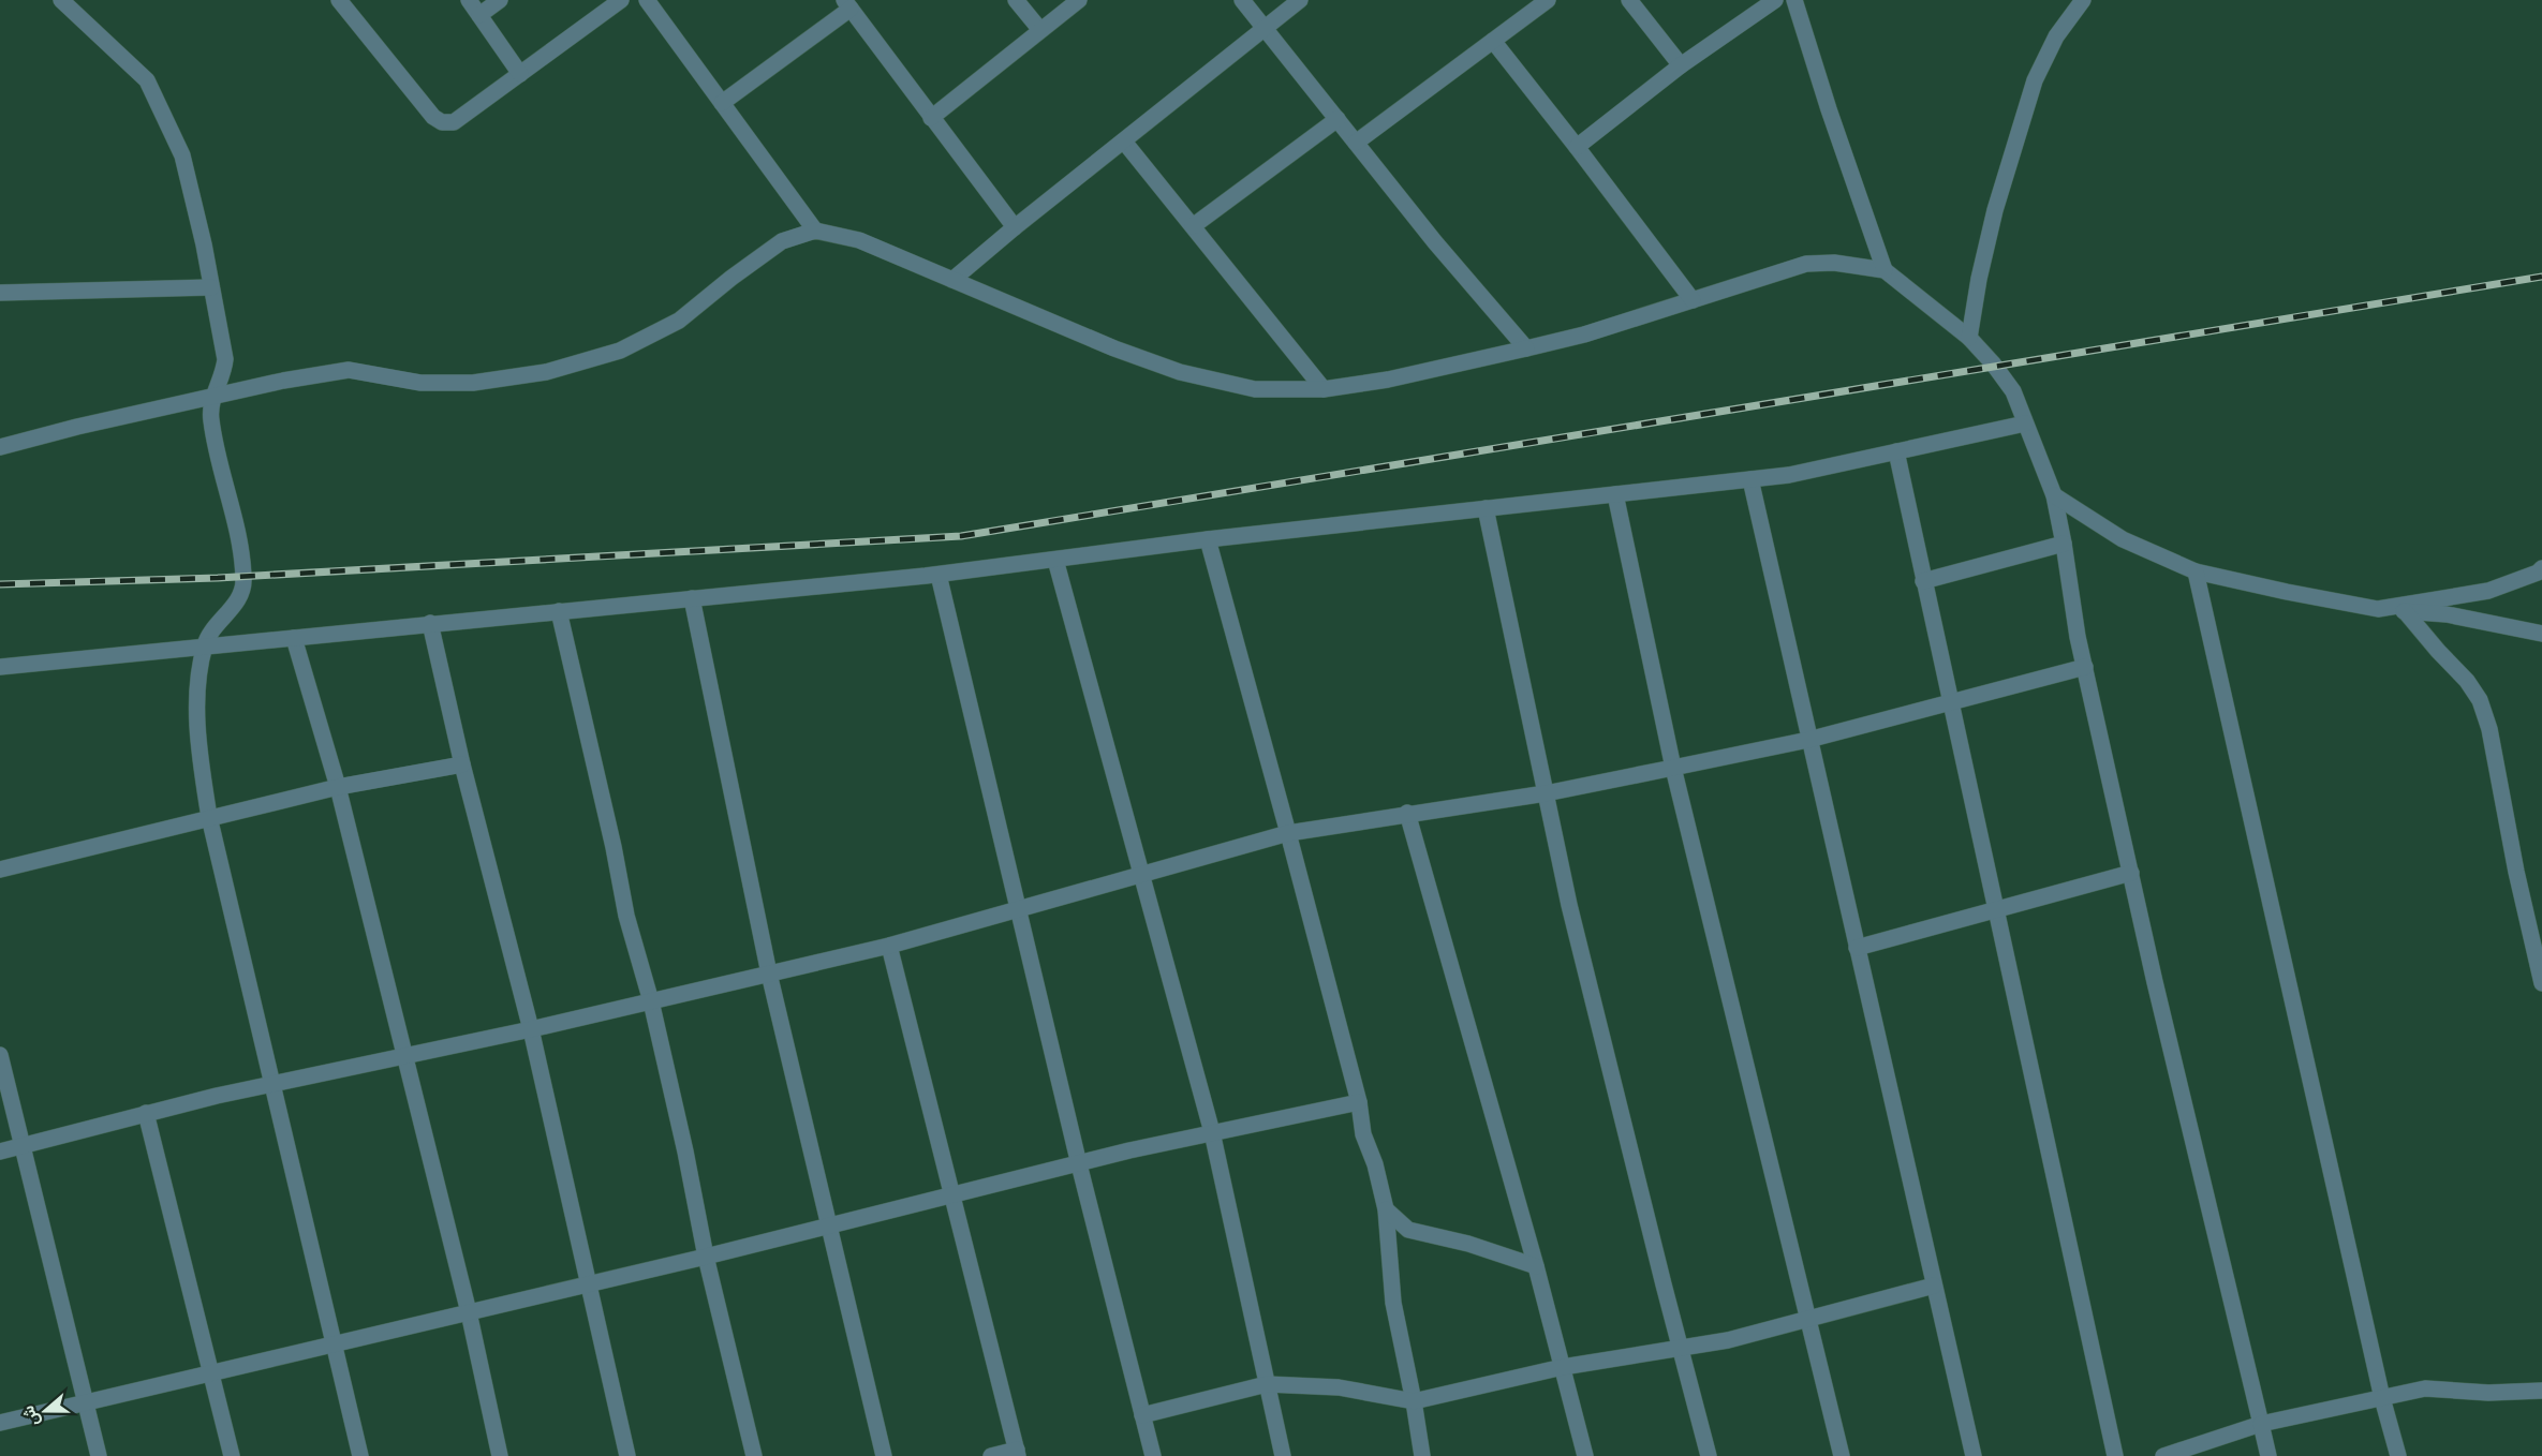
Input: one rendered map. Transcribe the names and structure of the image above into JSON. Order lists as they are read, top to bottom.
{
  "north": "left"
}
